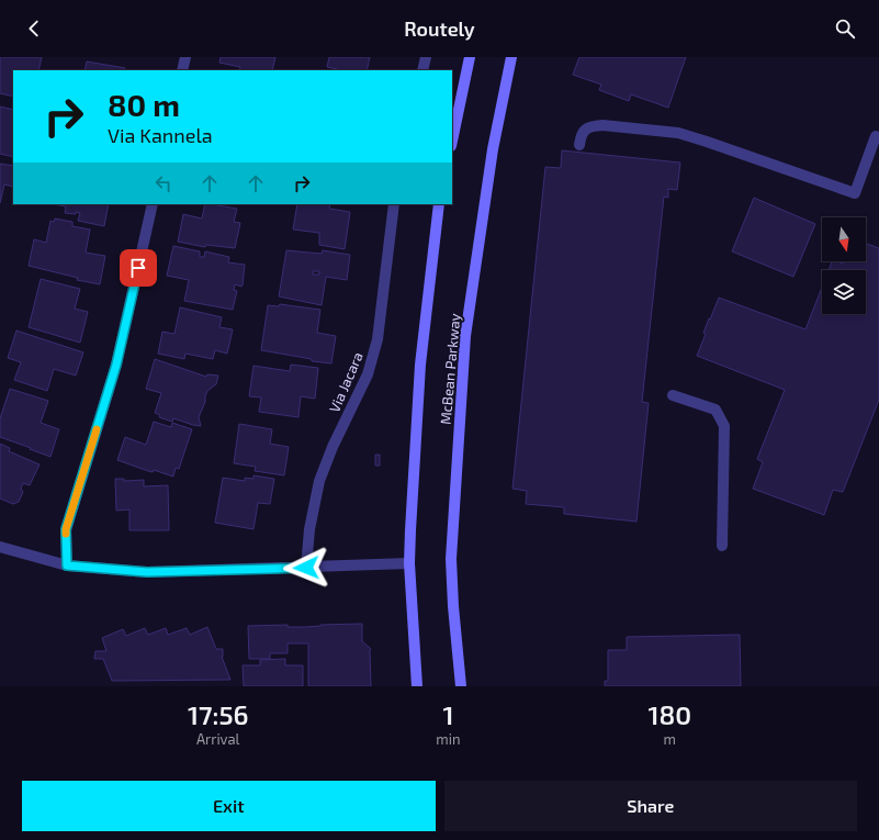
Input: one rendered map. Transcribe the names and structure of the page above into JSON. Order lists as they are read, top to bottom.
{
  "streets": {
    "main road": ["McBean Parkway"],
    "street": ["Via Jacara"]
  },
  "north": "bottom",
  "page": {
    "header": "Routely",
    "turn": ["80 m", "Via Kannela"],
    "eta": [
      "17:56",
      "Arrival",
      "1",
      "min",
      "180",
      "m"
    ],
    "buttons": ["Exit", "Share"]
  }
}
